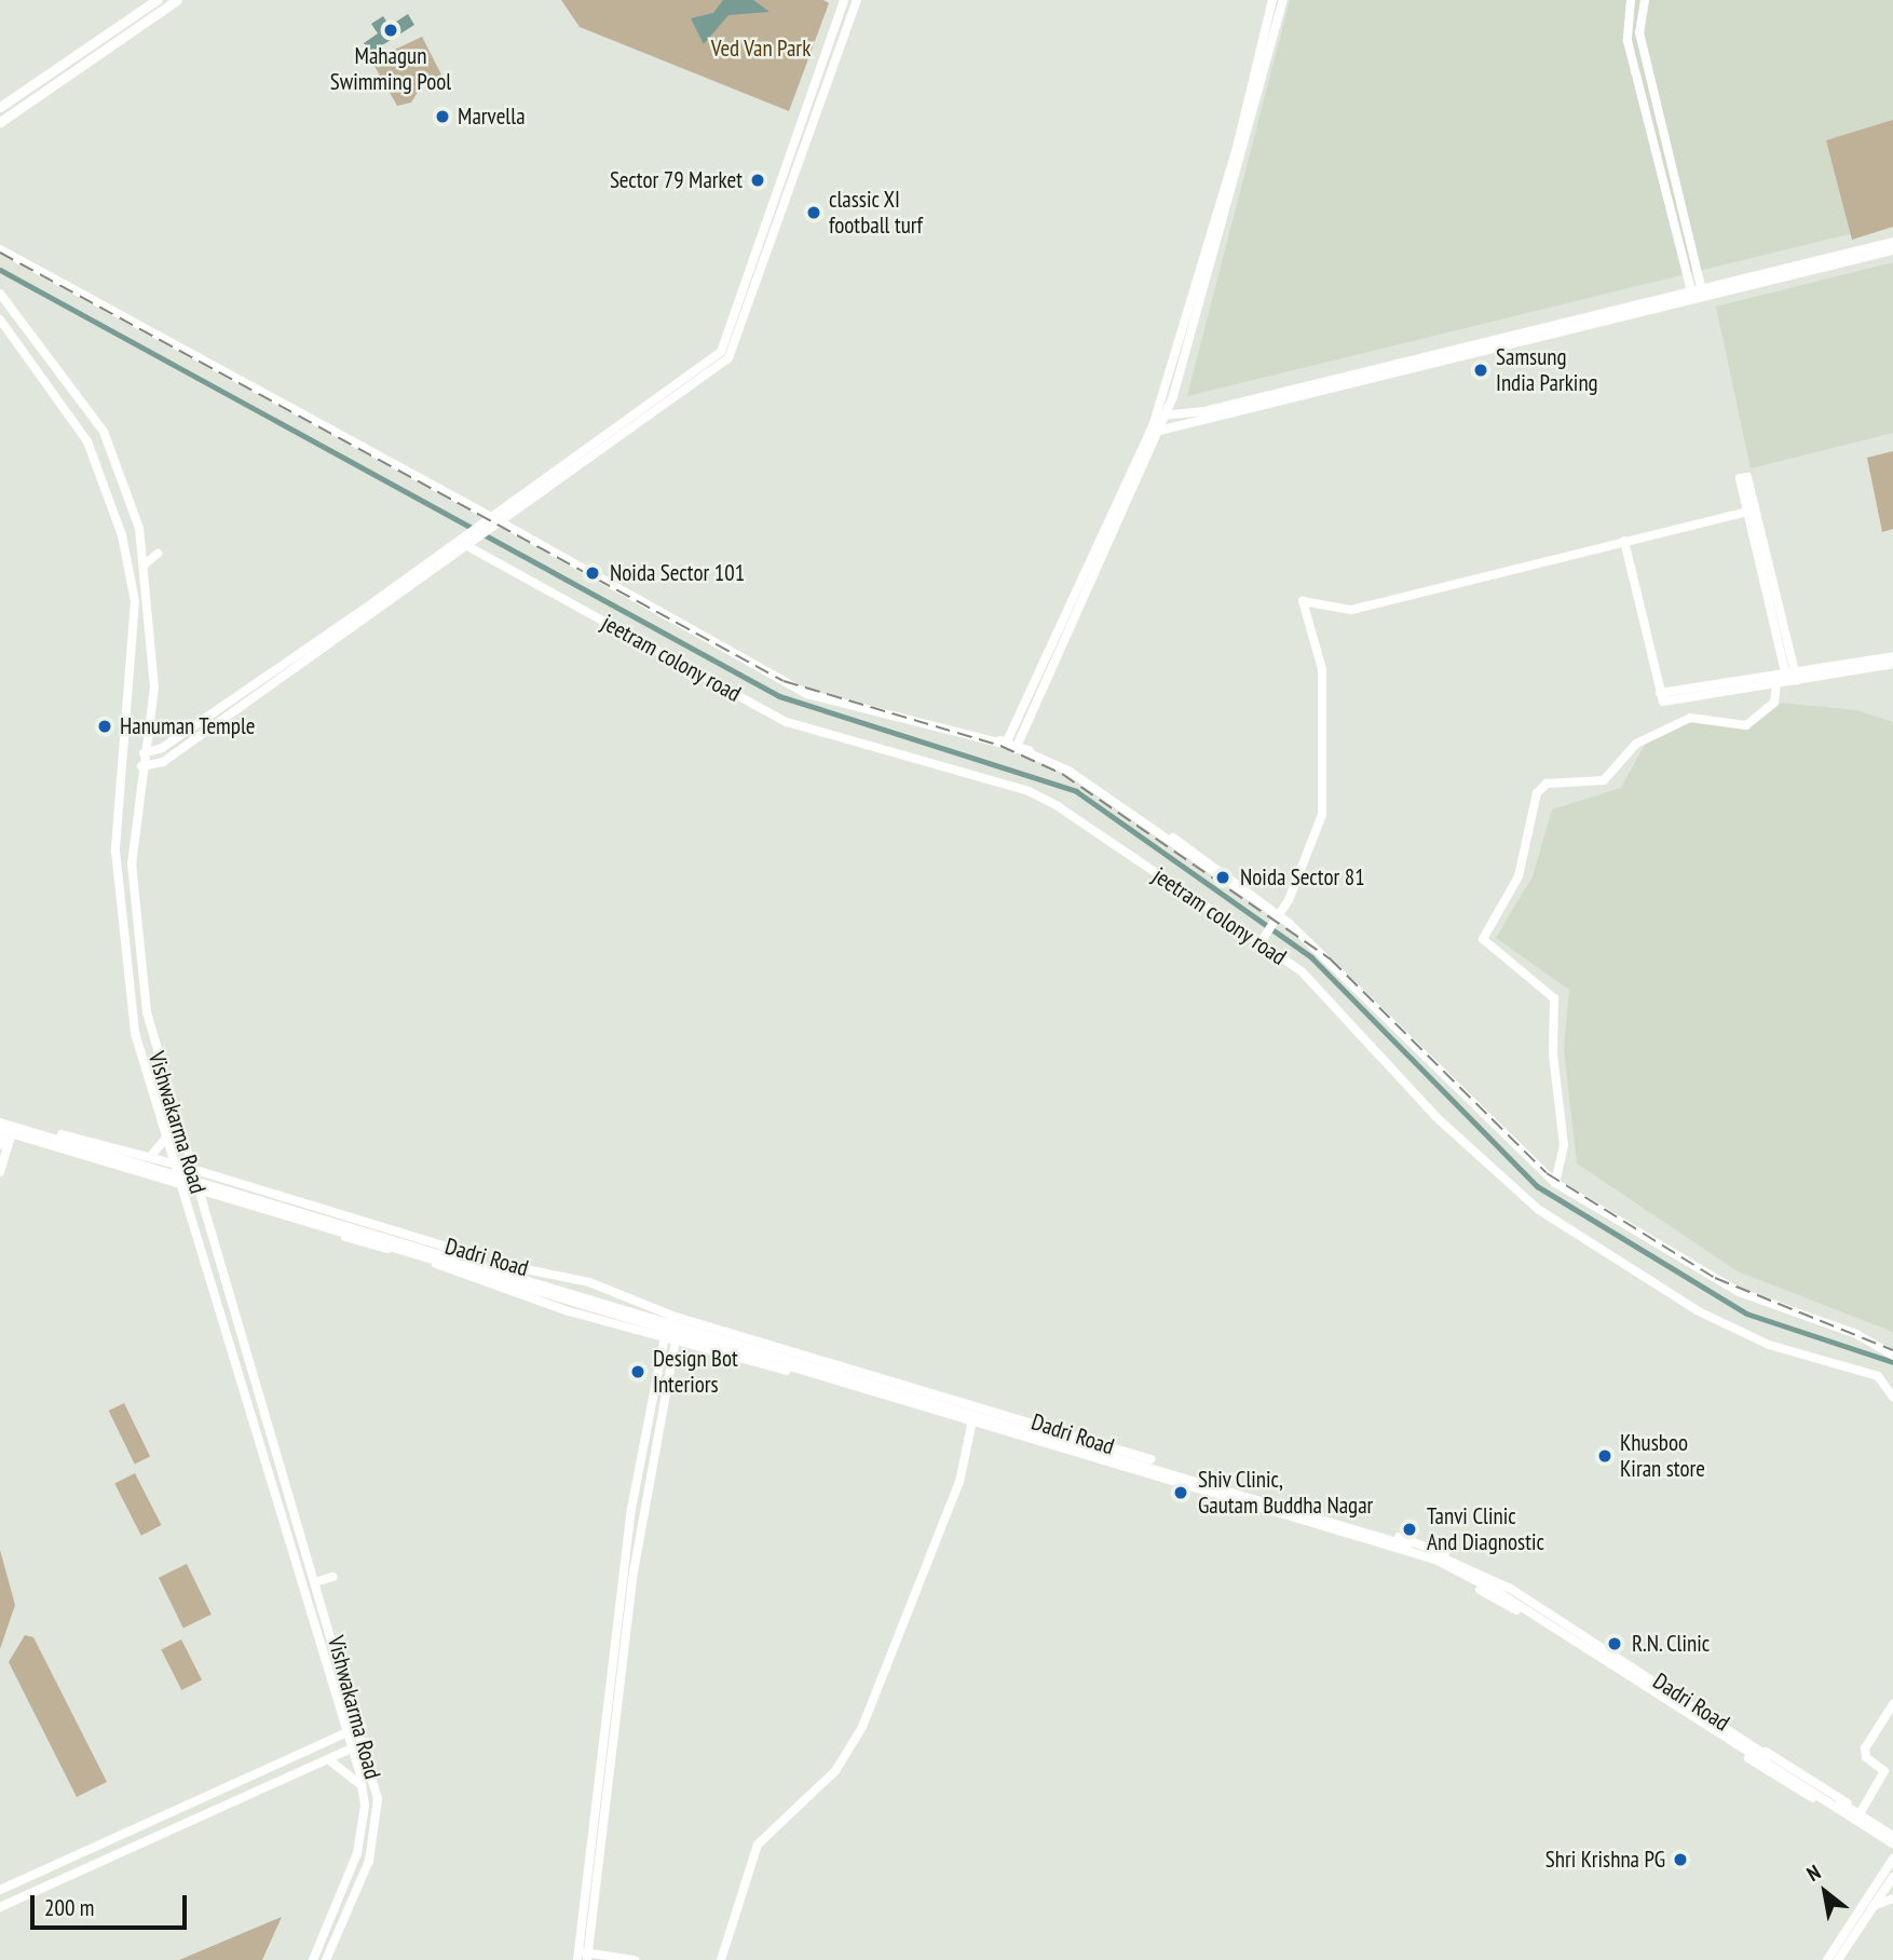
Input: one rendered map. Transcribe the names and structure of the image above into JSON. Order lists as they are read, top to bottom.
{
  "streets": {
    "street": ["jeetram colony road", "Vishwakarma Road", "Dadri Road"]
  },
  "crossings": [
    ["Vishwakarma Road", "Dadri Road"]
  ],
  "parks": ["Ved Van Park"],
  "places": [
    "Mahagun Swimming Pool",
    "Marvella",
    "Sector 79 Market",
    "classic XI football turf",
    "Samsung India Parking",
    "Noida Sector 101",
    "Hanuman Temple",
    "Noida Sector 81",
    "Design Bot Interiors",
    "Khusboo Kiran store",
    "Shiv Clinic, Gautam Buddha Nagar",
    "Tanvi Clinic And Diagnostic",
    "R.N. Clinic",
    "Shri Krishna PG"
  ],
  "scale_bar": "200 m",
  "north": "top left"
}
